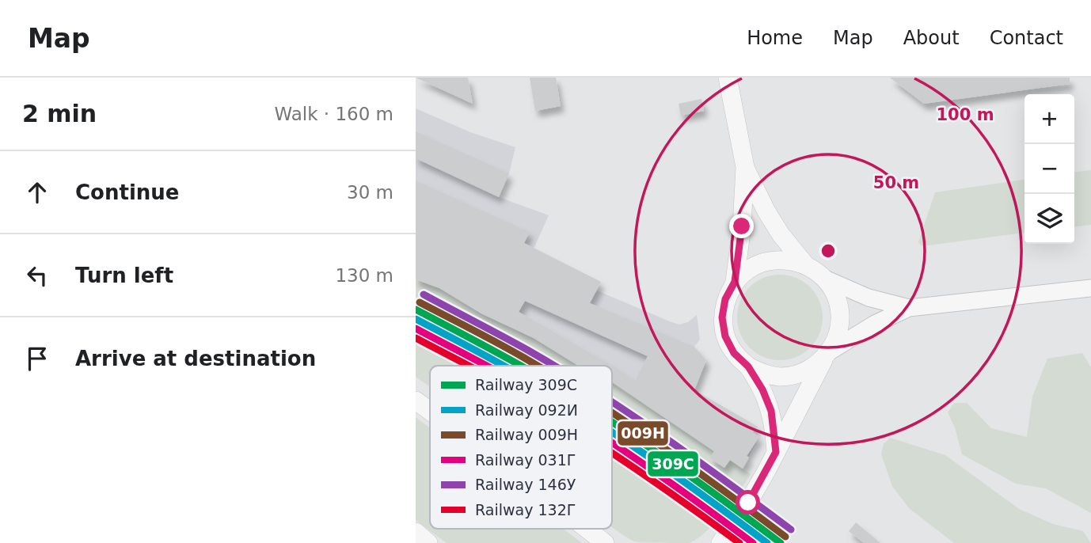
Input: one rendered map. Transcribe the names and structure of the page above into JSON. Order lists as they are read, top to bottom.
{
  "lines": [
    "rail line 146У",
    "rail line 009Н",
    "rail line 309С",
    "rail line 092И",
    "rail line 031Г",
    "rail line 132Г"
  ],
  "legend": [
    "Railway 309С",
    "Railway 092И",
    "Railway 009Н",
    "Railway 031Г",
    "Railway 146У",
    "Railway 132Г"
  ],
  "page": {
    "header": "Map",
    "nav": [
      "Home",
      "Map",
      "About",
      "Contact"
    ],
    "heading": ["2 min", "Walk · 160 m"],
    "map_buttons": ["+", "−"],
    "list": [
      ["Continue", "30 m"],
      ["Turn left", "130 m"],
      "Arrive at destination"
    ]
  },
  "rings": ["100 m", "50 m"]
}
